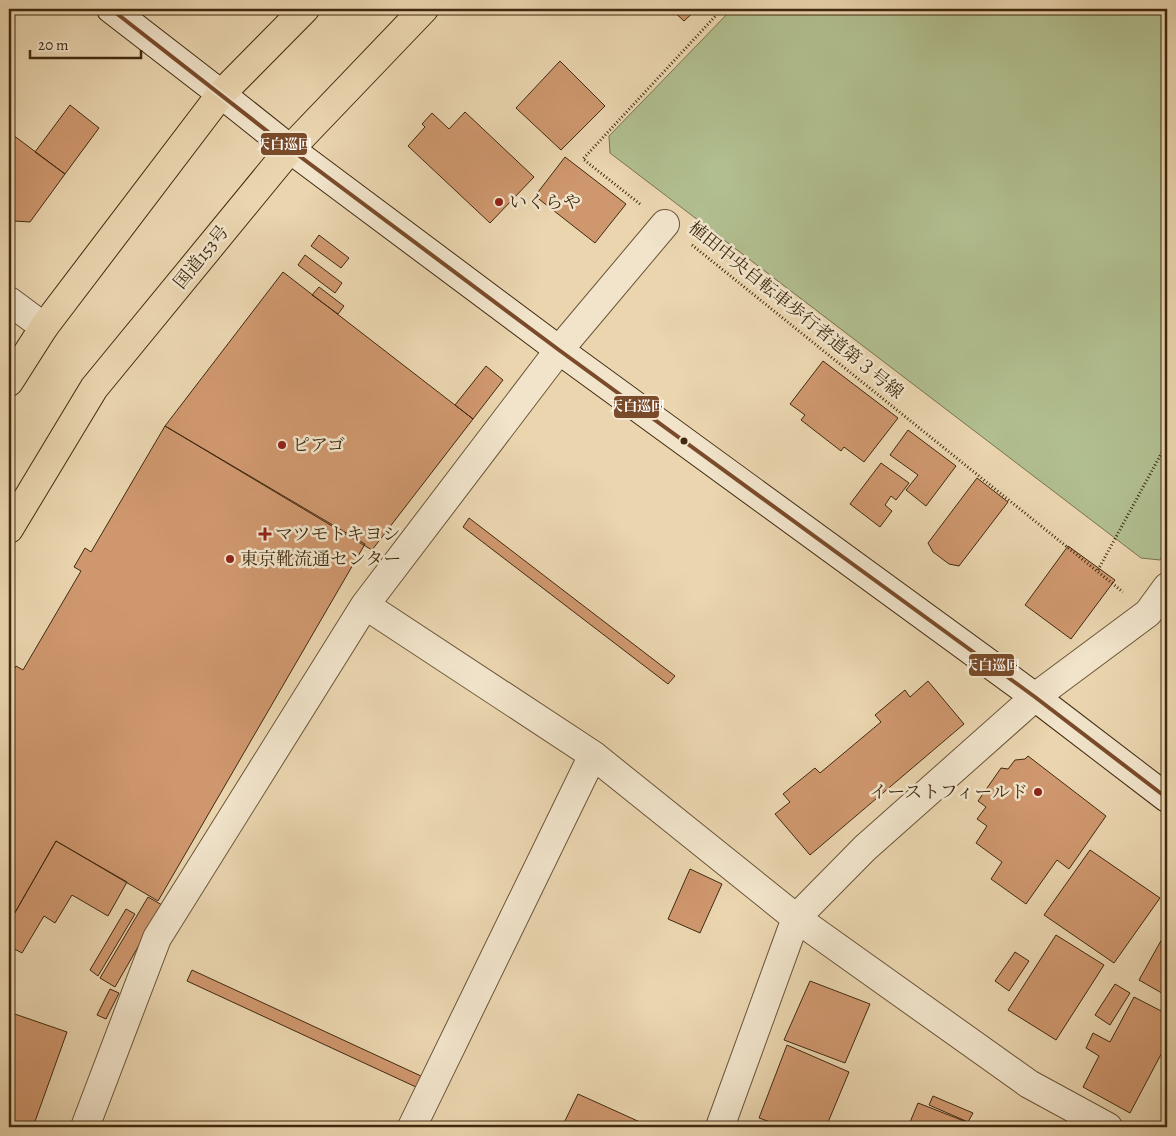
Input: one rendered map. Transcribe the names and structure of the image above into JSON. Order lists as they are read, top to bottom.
{
  "streets": {
    "highway": ["国道153号"],
    "path": ["植田中央自転車歩行者道第３号線"]
  },
  "places": {
    "other": [
      "いくらや",
      "ピアゴ",
      "東京靴流通センター",
      "イーストフィールド"
    ],
    "health": ["マツモトキヨシ"]
  },
  "lines": ["transit line 天白巡回"],
  "scale_bar": "20 m"
}
